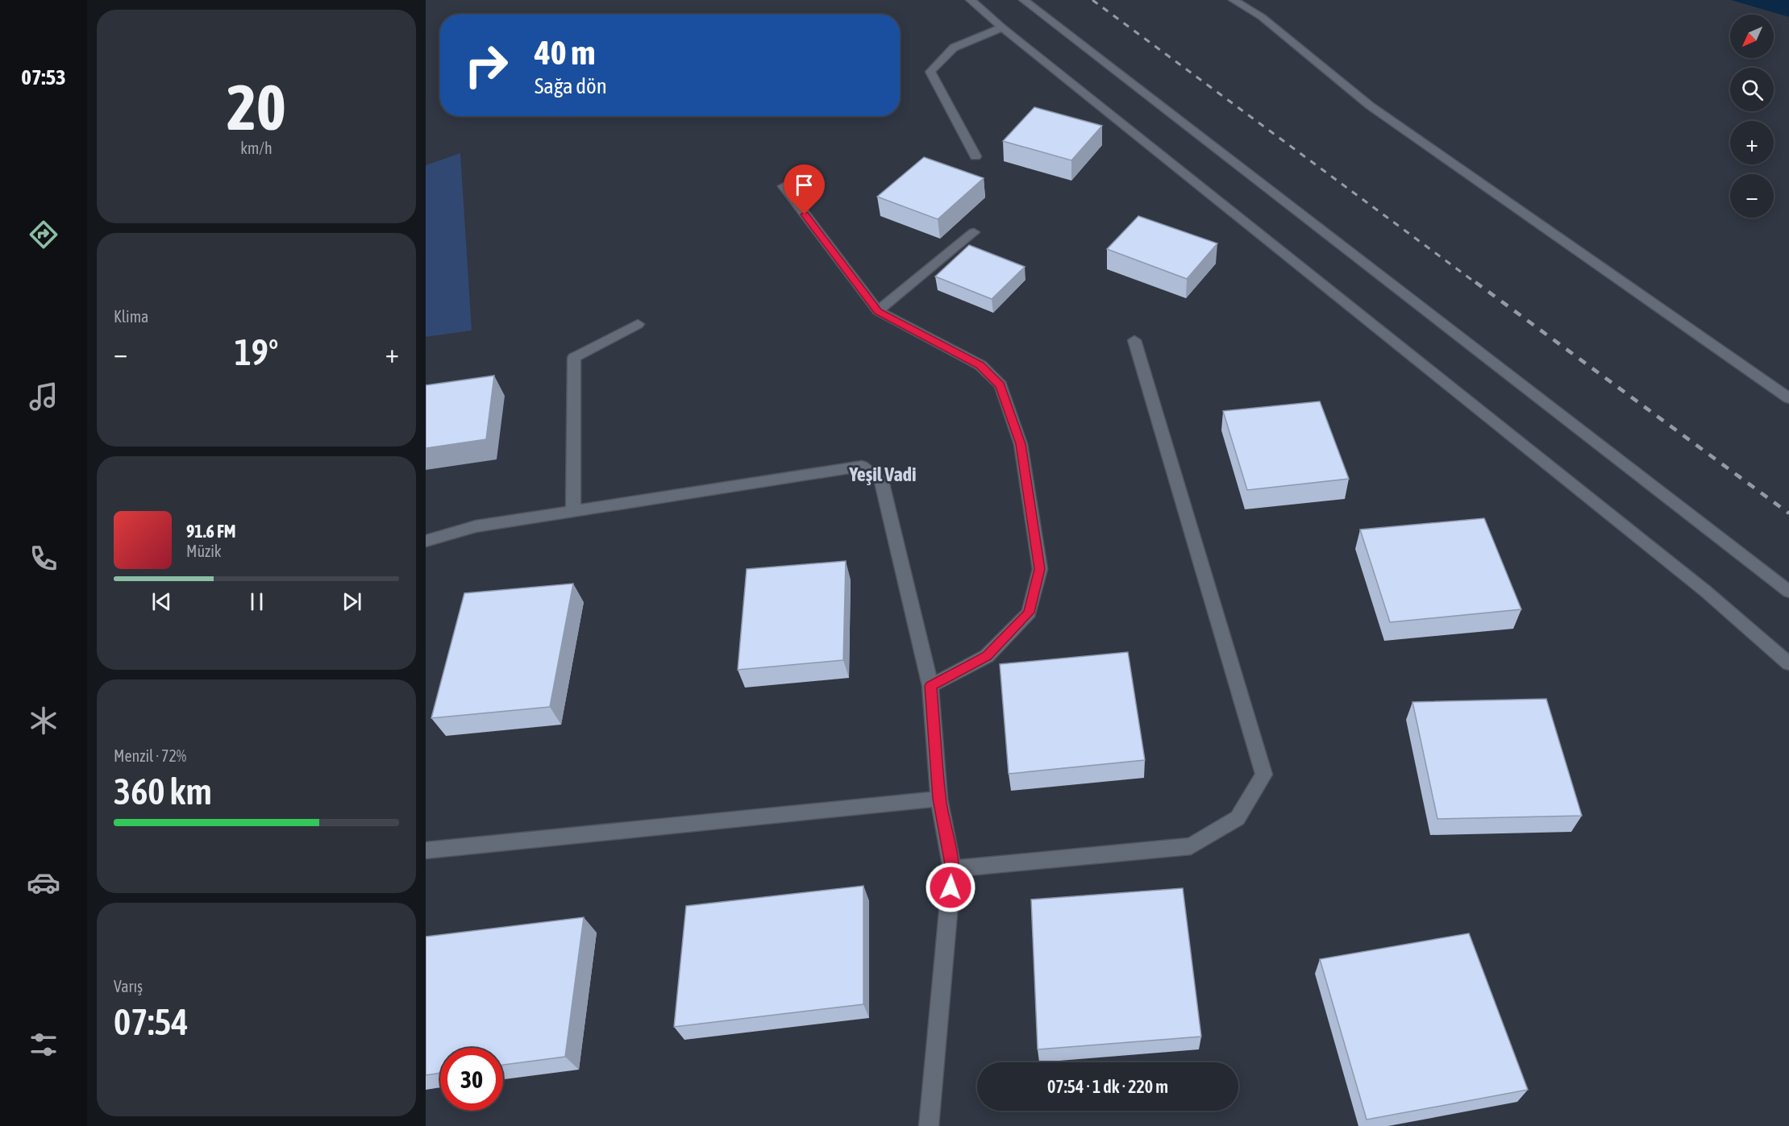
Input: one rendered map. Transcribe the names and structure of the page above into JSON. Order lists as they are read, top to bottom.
{
  "districts": ["Yeşil Vadi"],
  "north": "bottom left",
  "page": {
    "tabs": "07:53",
    "tile": [
      ["20", "km/h"],
      "Klima",
      ["Menzil · 72%", "360 km"],
      ["Varış", "07:54"]
    ],
    "map_buttons": ["+", "−"],
    "turn": ["40 m", "Sağa dön"],
    "heat": ["−", "19°", "+"],
    "song": ["91.6 FM", "Müzik"],
    "limit": "30",
    "trip": "07:54 · 1 dk · 220 m"
  }
}
